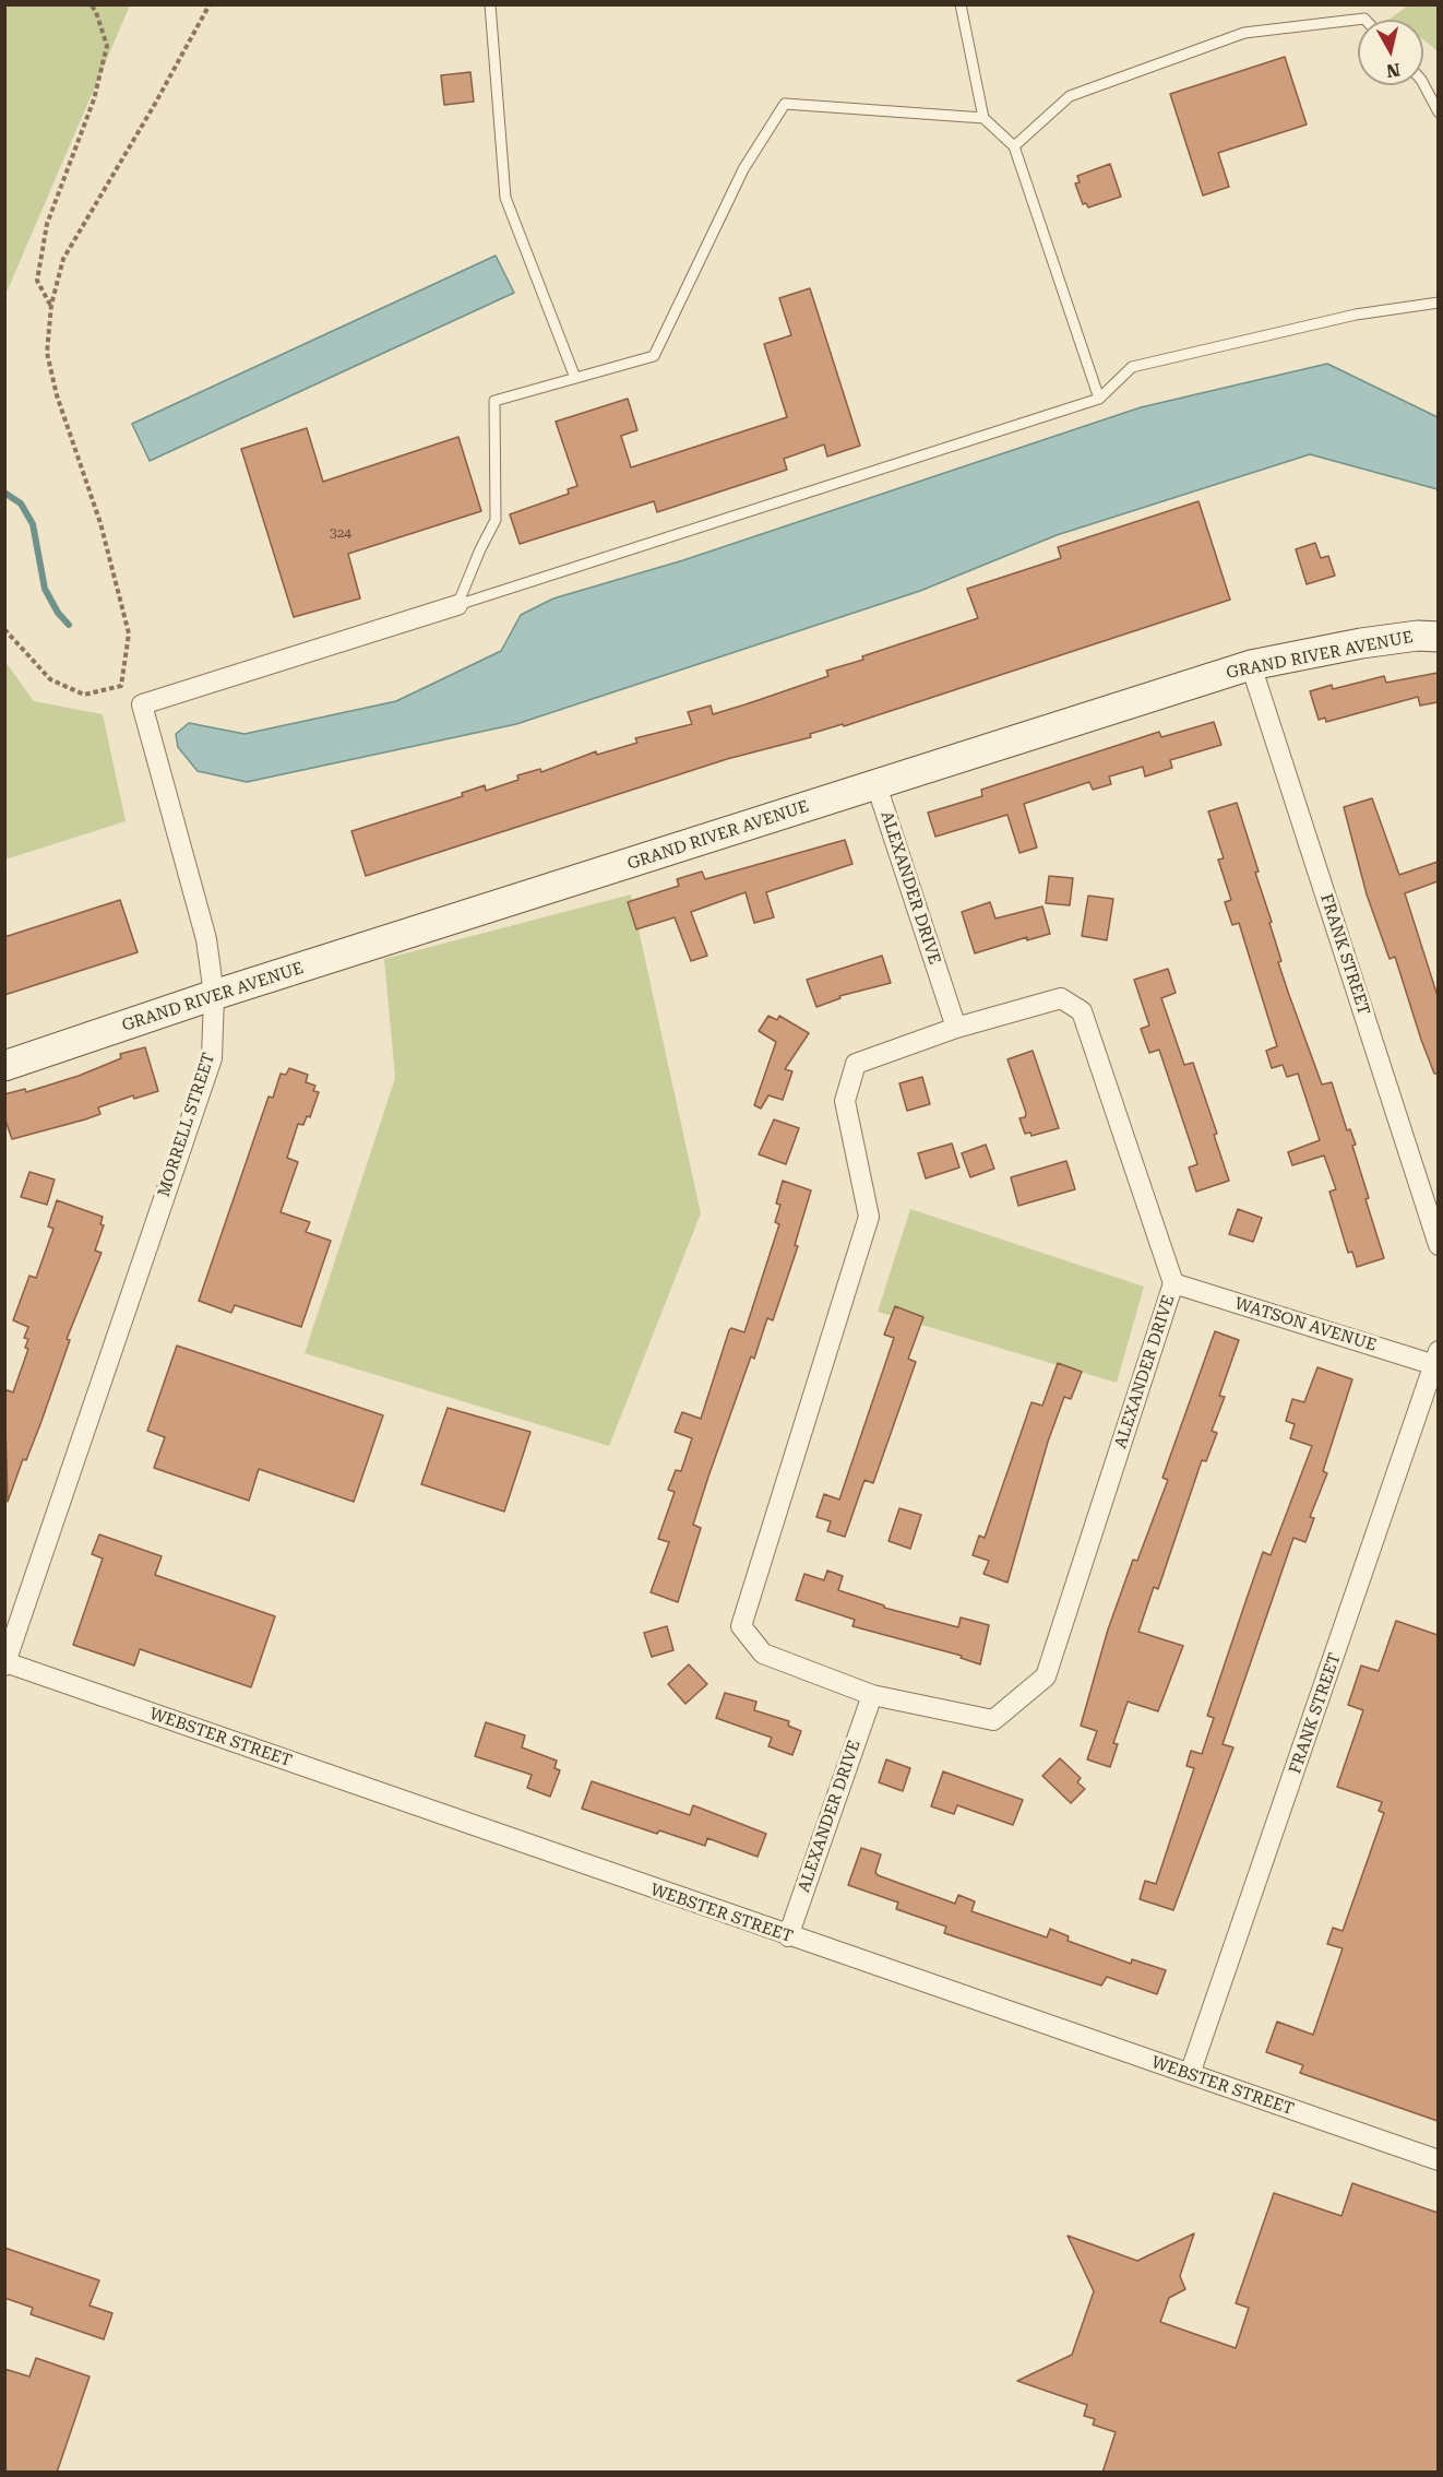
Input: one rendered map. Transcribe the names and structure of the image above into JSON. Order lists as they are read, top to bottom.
{
  "streets": {
    "street": [
      "GRAND RIVER AVENUE",
      "ALEXANDER DRIVE",
      "FRANK STREET",
      "MORRELL STREET",
      "WATSON AVENUE",
      "WEBSTER STREET"
    ]
  },
  "crossings": [
    ["GRAND RIVER AVENUE", "ALEXANDER DRIVE"],
    ["GRAND RIVER AVENUE", "FRANK STREET"],
    ["GRAND RIVER AVENUE", "MORRELL STREET"],
    ["ALEXANDER DRIVE", "WATSON AVENUE"],
    ["ALEXANDER DRIVE", "WEBSTER STREET"],
    ["FRANK STREET", "WATSON AVENUE"],
    ["FRANK STREET", "WEBSTER STREET"],
    ["MORRELL STREET", "WEBSTER STREET"]
  ],
  "house_numbers": ["324"],
  "north": "bottom"
}
